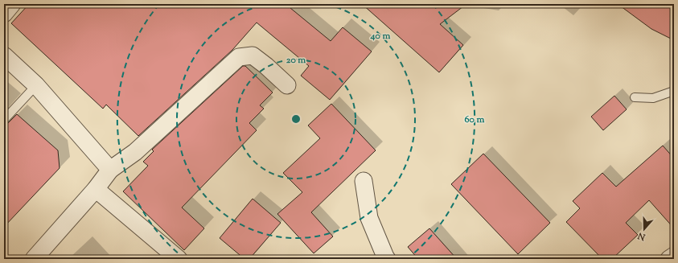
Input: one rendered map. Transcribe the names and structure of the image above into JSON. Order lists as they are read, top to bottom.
{
  "north": "bottom",
  "rings": ["40 m", "20 m", "60 m"]
}
